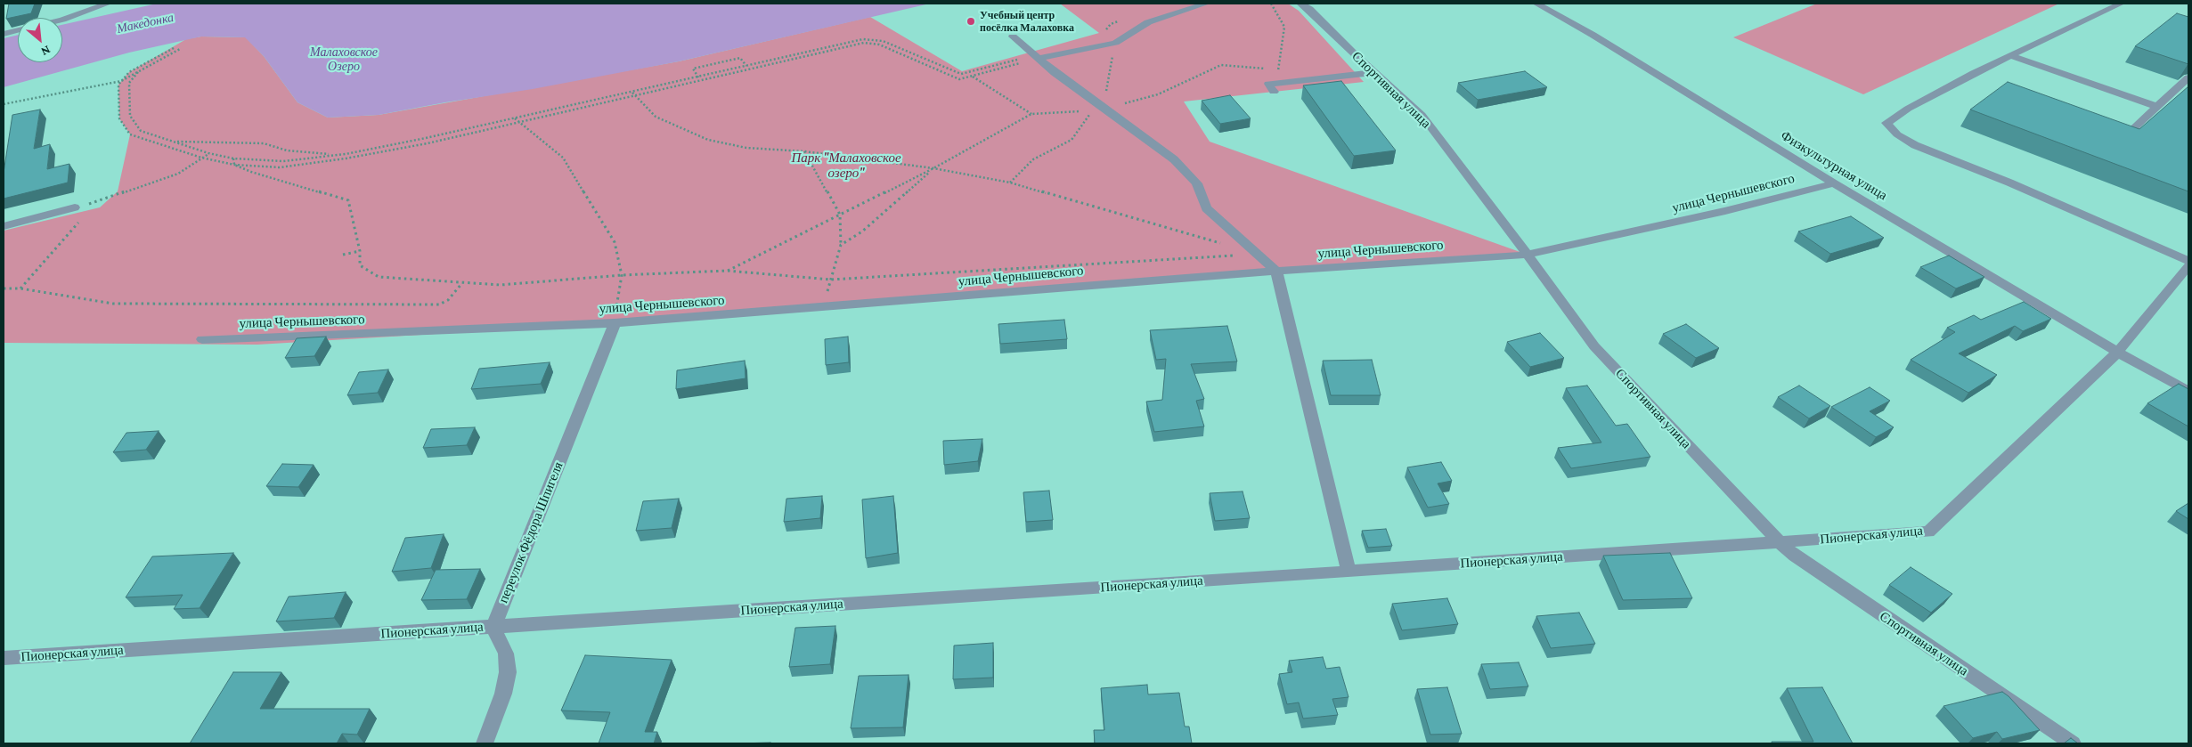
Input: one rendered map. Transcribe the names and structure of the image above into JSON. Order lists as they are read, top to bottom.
{
  "streets": {
    "street": [
      "Спортивная улица",
      "Физкультурная улица",
      "улица Чернышевского",
      "переулок Фёдора Шпигеля",
      "Пионерская улица"
    ]
  },
  "crossings": [
    ["Спортивная улица", "улица Чернышевского"],
    ["Спортивная улица", "Пионерская улица"],
    ["Физкультурная улица", "улица Чернышевского"],
    ["Физкультурная улица", "Пионерская улица"],
    ["улица Чернышевского", "переулок Фёдора Шпигеля"],
    ["переулок Фёдора Шпигеля", "Пионерская улица"]
  ],
  "water": ["Македонка", "Малаховское Озеро"],
  "parks": ["Парк \"Малаховское озеро\""],
  "places": ["Учебный центр посёлка Малаховка"],
  "north": "bottom right"
}
